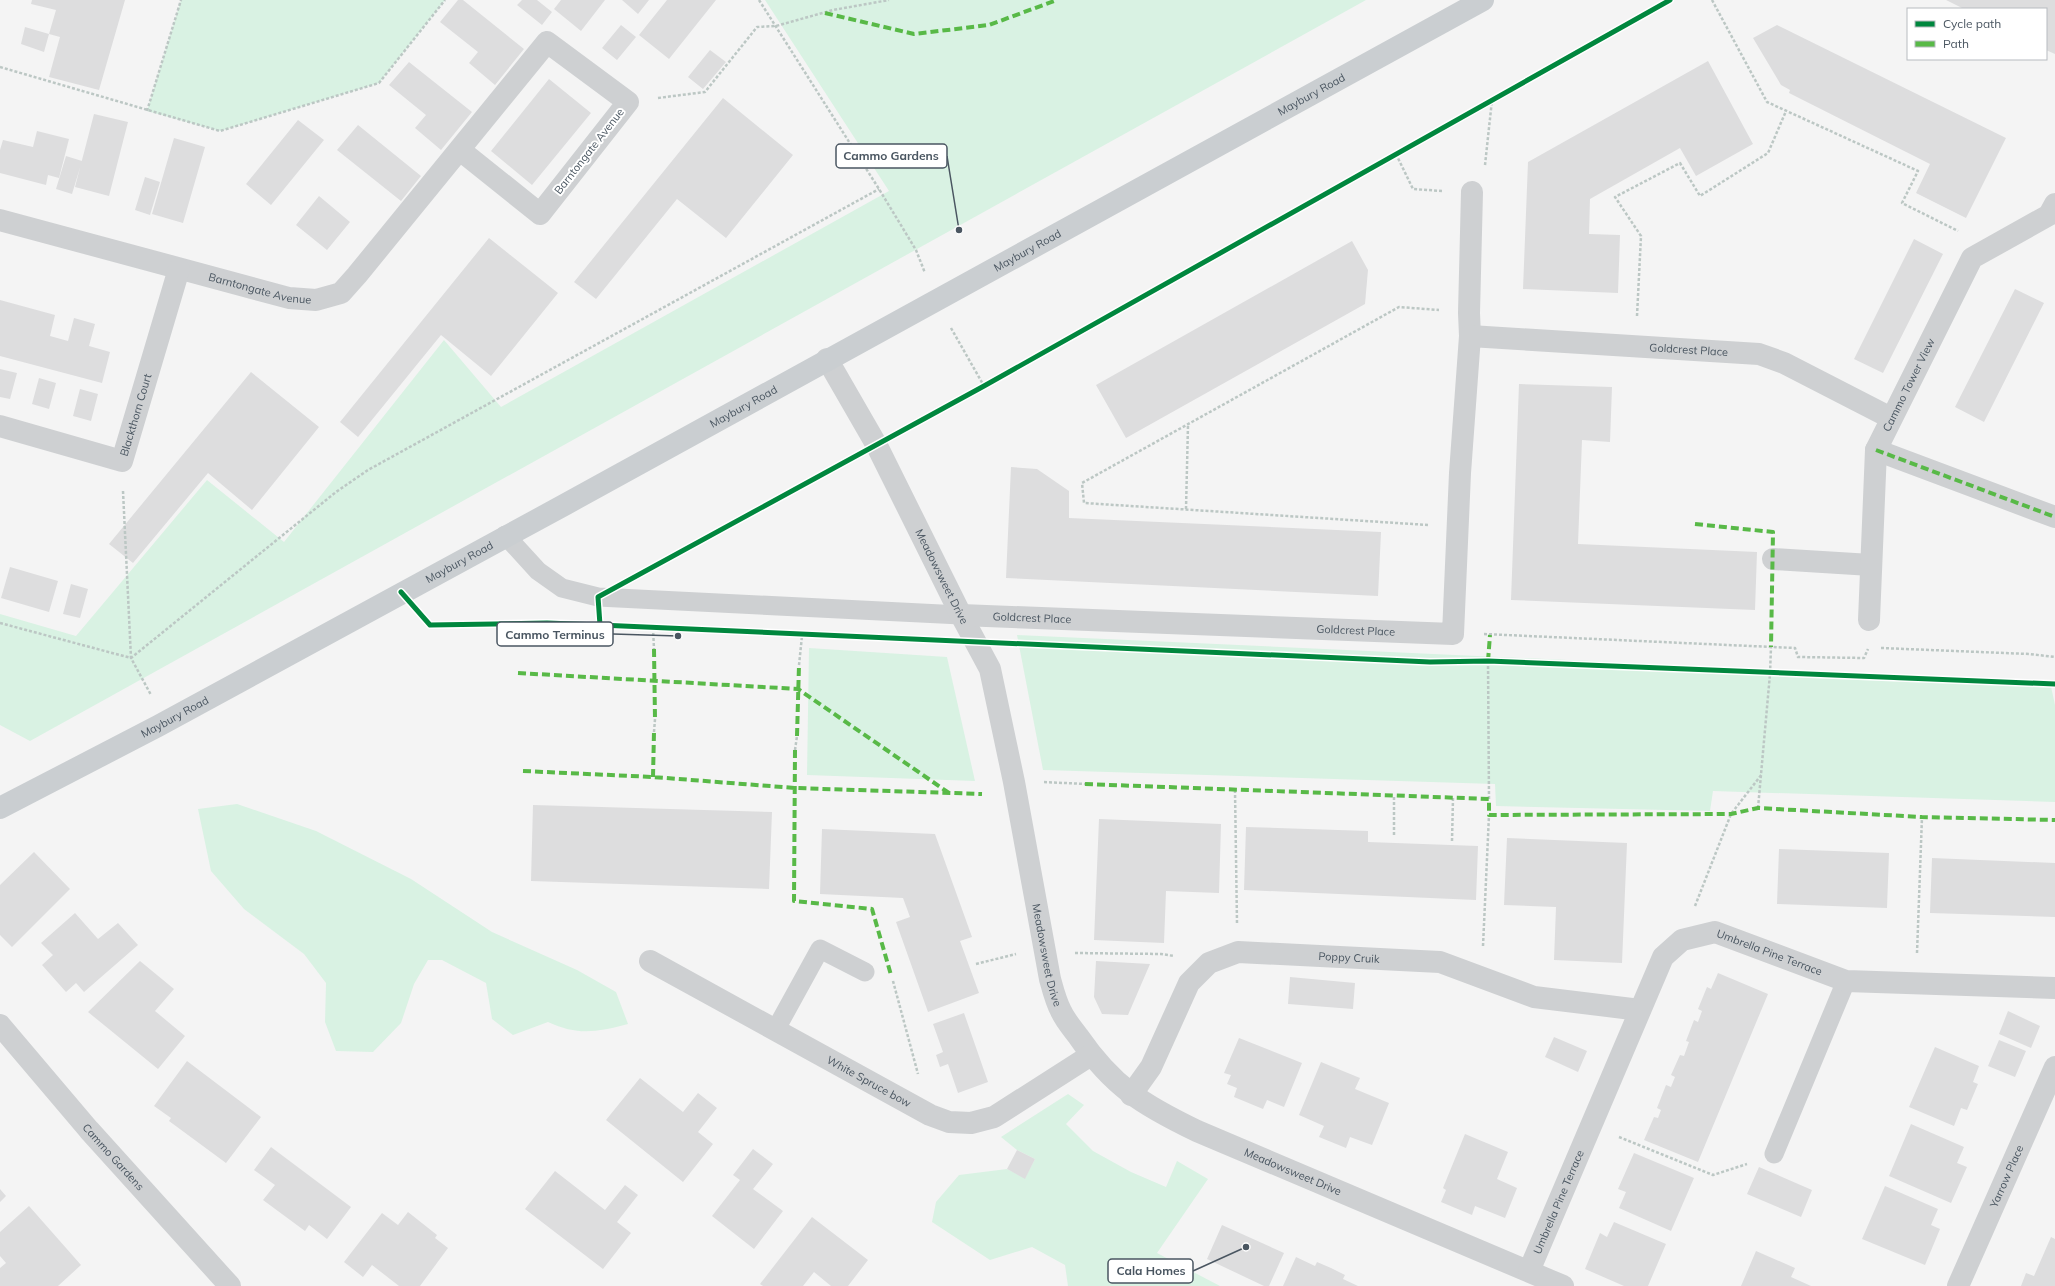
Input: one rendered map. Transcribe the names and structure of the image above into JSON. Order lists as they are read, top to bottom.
{
  "streets": {
    "main road": ["Maybury Road"],
    "street": [
      "Barntongate Avenue",
      "Goldcrest Place",
      "Cammo Tower View",
      "Blackthorn Court",
      "Meadowsweet Drive",
      "Umbrella Pine Terrace",
      "Poppy Cruik",
      "White Spruce bow",
      "Cammo Gardens",
      "Yarrow Place"
    ]
  },
  "crossings": [
    ["Maybury Road", "Meadowsweet Drive"],
    ["Barntongate Avenue", "Blackthorn Court"],
    ["Goldcrest Place", "Cammo Tower View"],
    ["Goldcrest Place", "Meadowsweet Drive"],
    ["Meadowsweet Drive", "Umbrella Pine Terrace"],
    ["Meadowsweet Drive", "Poppy Cruik"],
    ["Meadowsweet Drive", "White Spruce bow"],
    ["Umbrella Pine Terrace", "Poppy Cruik"]
  ],
  "places": ["Cammo Gardens", "Cammo Terminus", "Cala Homes"],
  "legend": ["Cycle path", "Path"]
}
